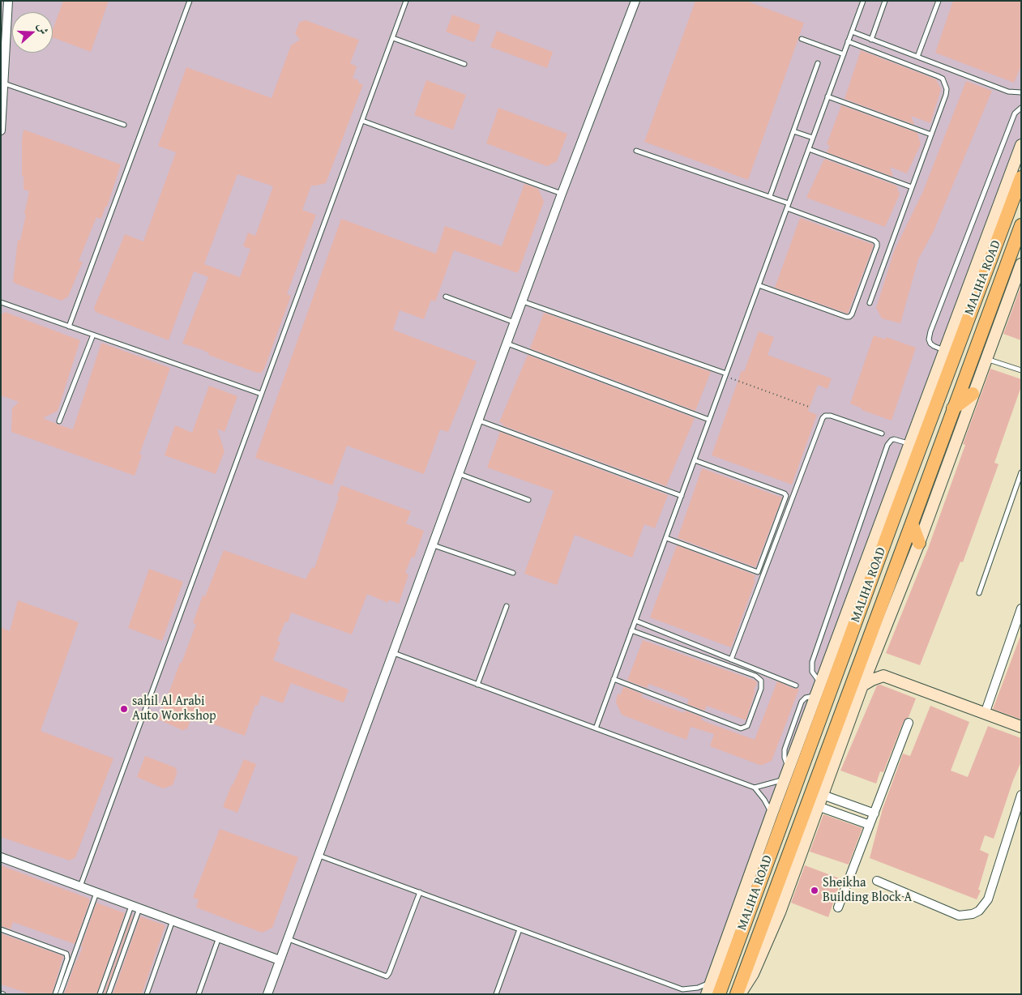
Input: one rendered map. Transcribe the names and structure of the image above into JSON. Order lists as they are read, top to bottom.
{
  "streets": {
    "main road": ["MALIHA ROAD"]
  },
  "places": ["sahil Al Arabi Auto Workshop", "Sheikha Building Block A"],
  "north": "right"
}
